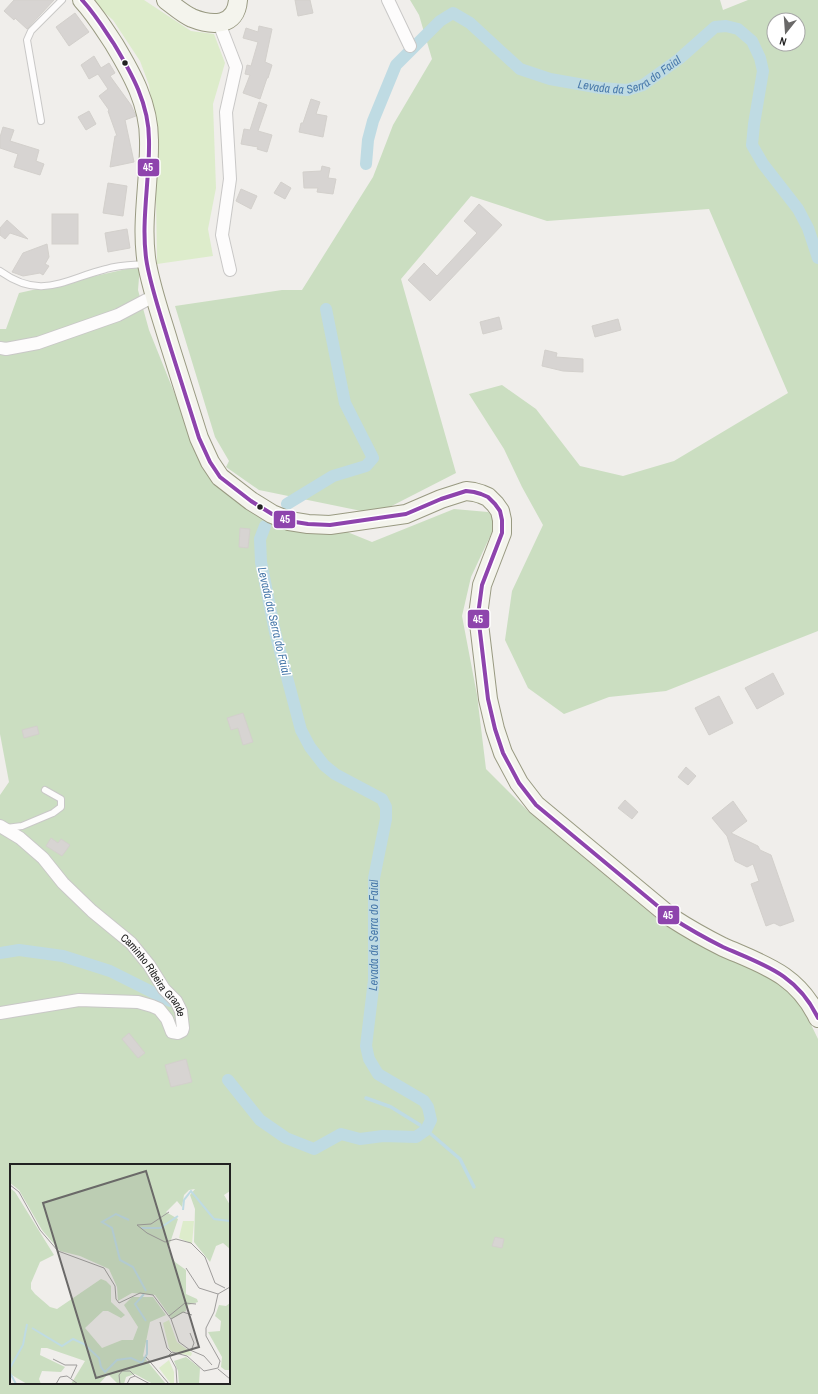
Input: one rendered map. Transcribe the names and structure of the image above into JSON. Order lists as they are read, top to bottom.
{
  "streets": {
    "street": ["Caminho Ribeira Grande"]
  },
  "water": ["Levada da Serra do Faial"],
  "lines": ["transit line 45"],
  "north": "bottom"
}
